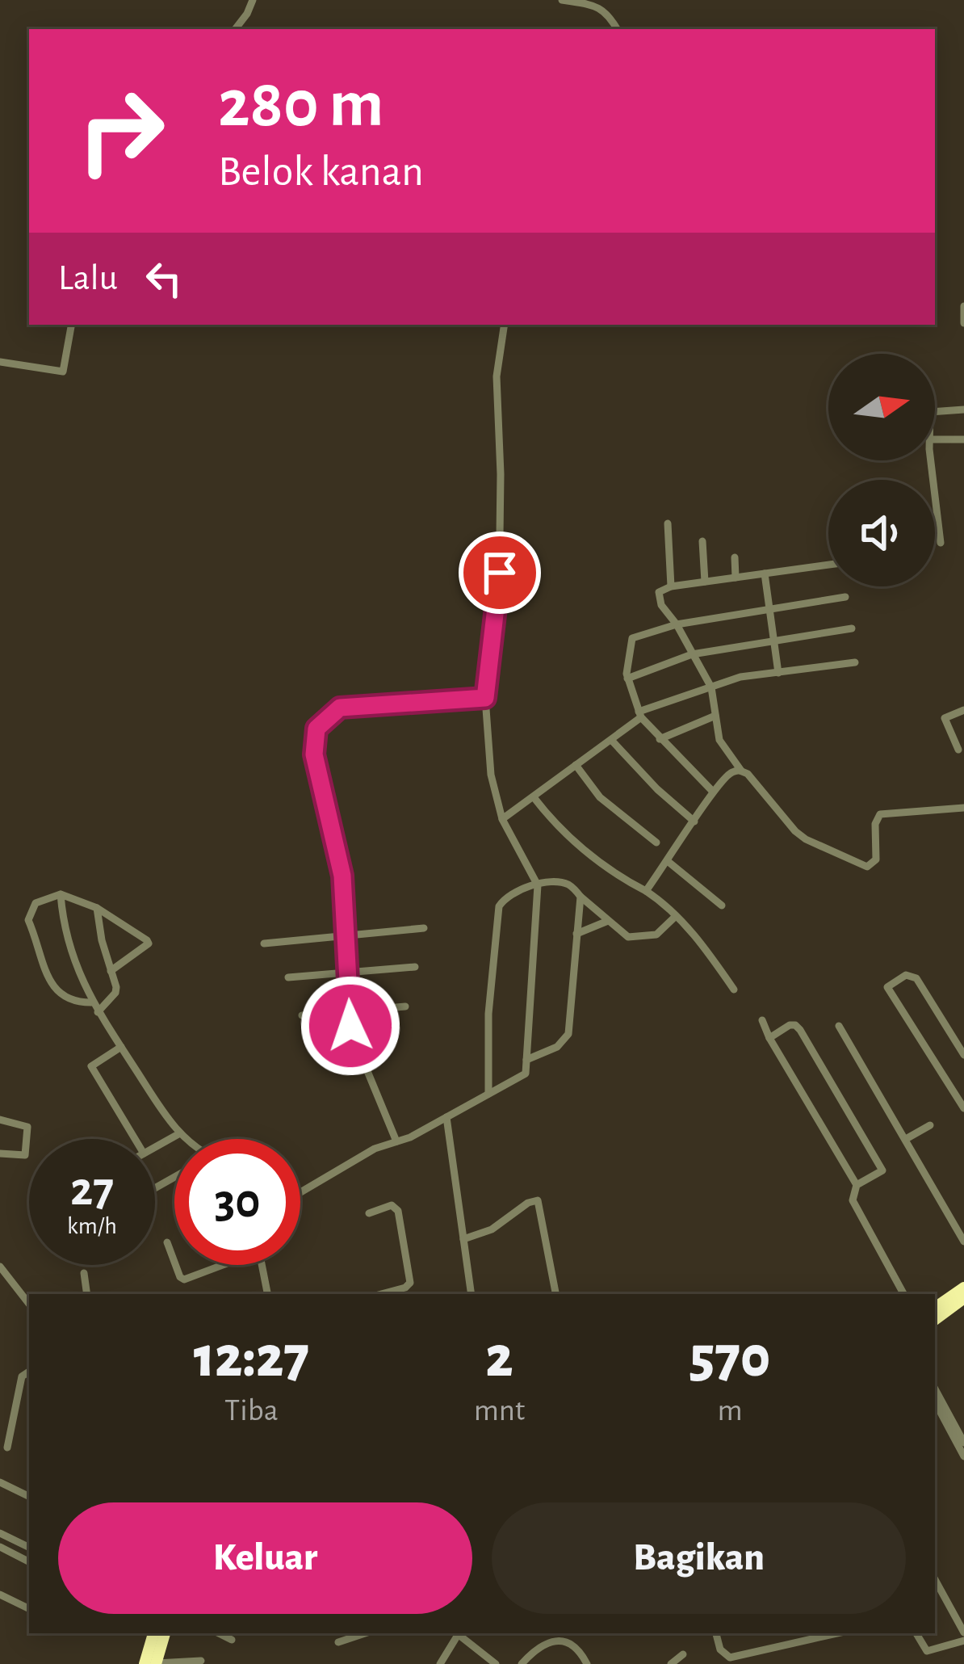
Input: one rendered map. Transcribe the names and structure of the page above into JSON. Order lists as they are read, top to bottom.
{
  "north": "right",
  "page": {
    "turn": ["280 m", "Belok kanan"],
    "then": "Lalu",
    "speed": "27 km/h",
    "limit": "30",
    "eta": [
      "12:27",
      "Tiba",
      "2",
      "mnt",
      "570",
      "m"
    ],
    "buttons": ["Keluar", "Bagikan"]
  }
}
